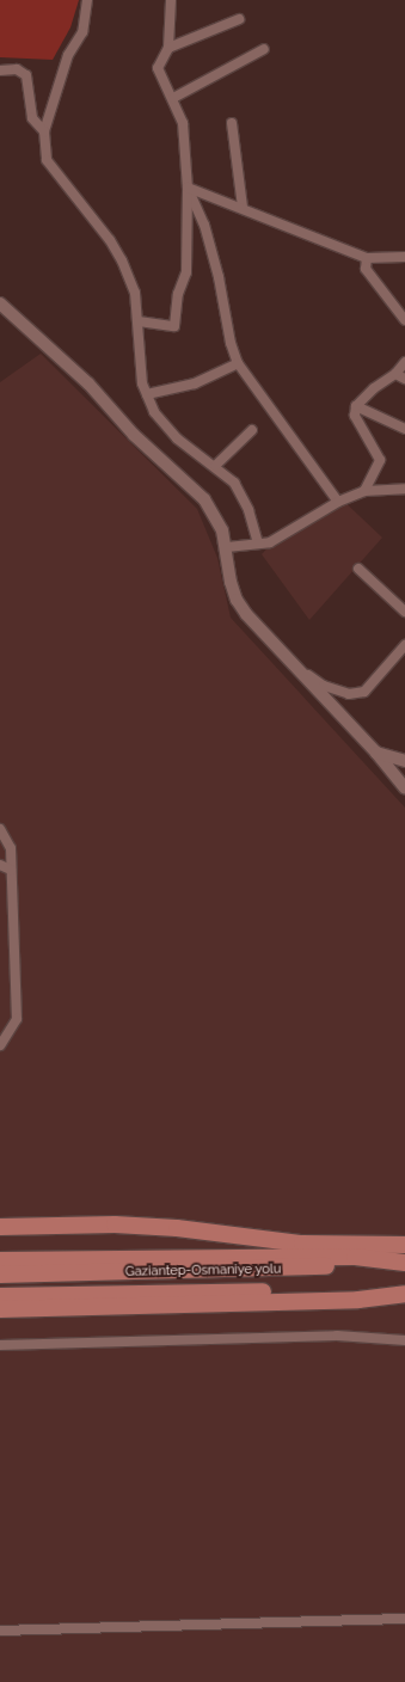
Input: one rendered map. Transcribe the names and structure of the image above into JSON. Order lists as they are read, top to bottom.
{
  "streets": {
    "highway": ["Gaziantep-Osmaniye yolu"]
  }
}
